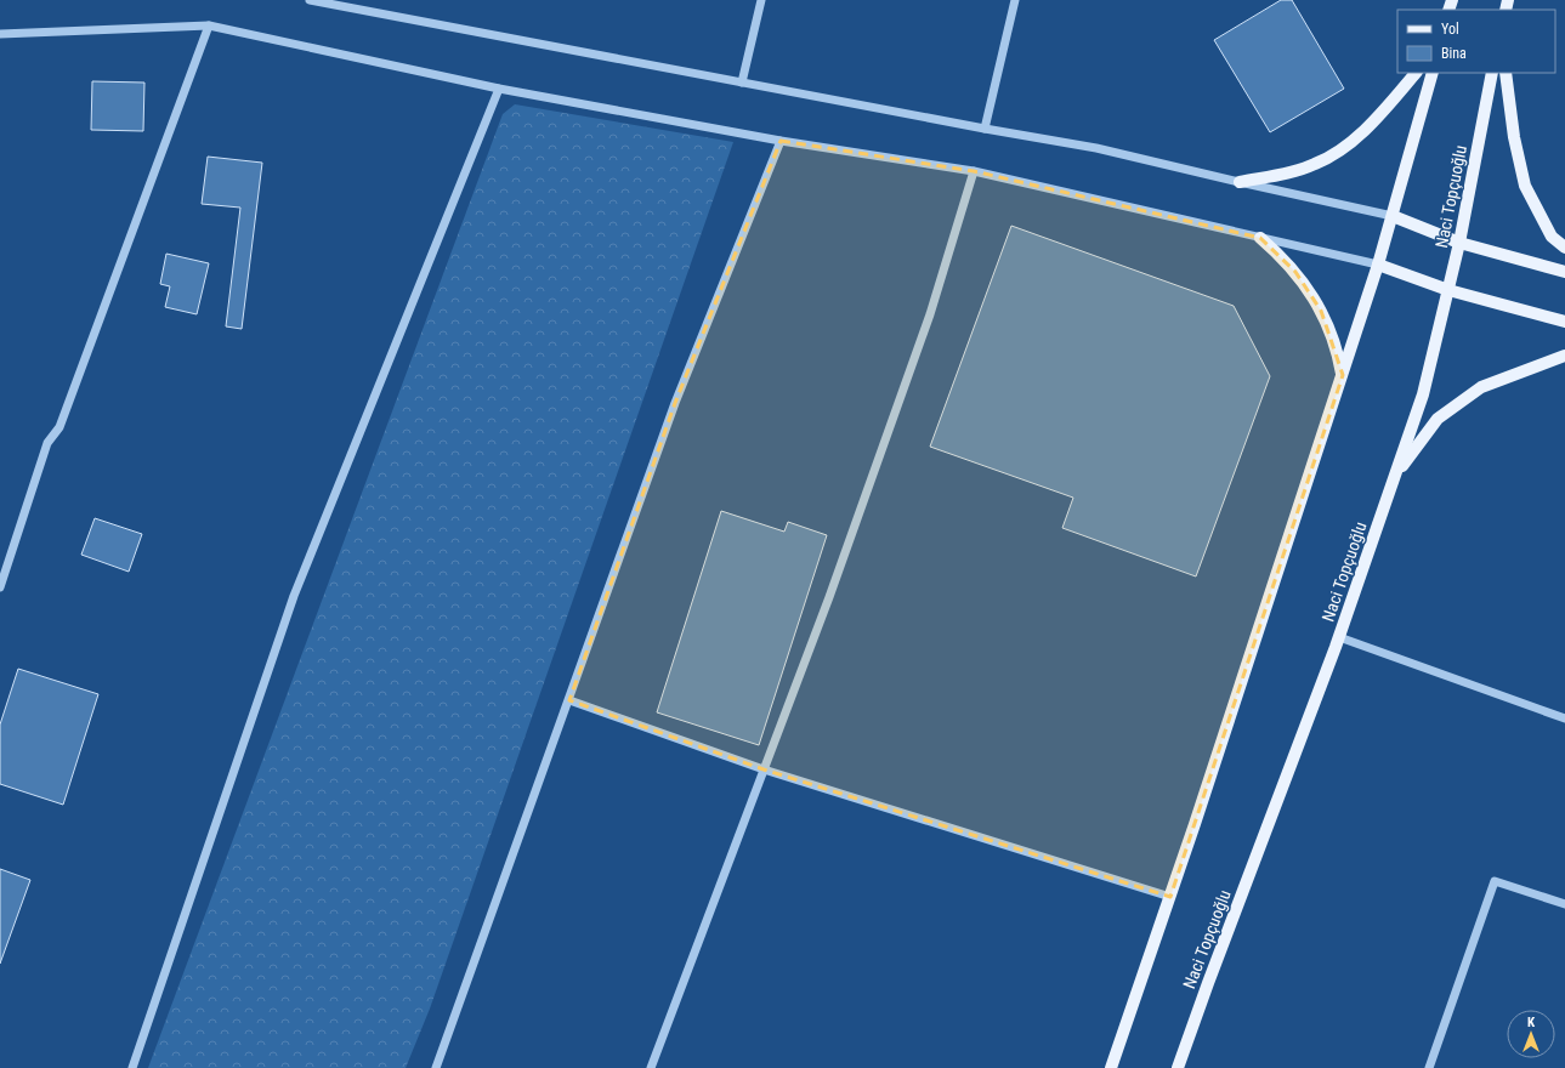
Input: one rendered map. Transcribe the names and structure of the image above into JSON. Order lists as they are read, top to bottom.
{
  "streets": {
    "main road": ["Naci Topçuoğlu"]
  },
  "legend": ["Yol", "Bina"],
  "north": "top"
}
